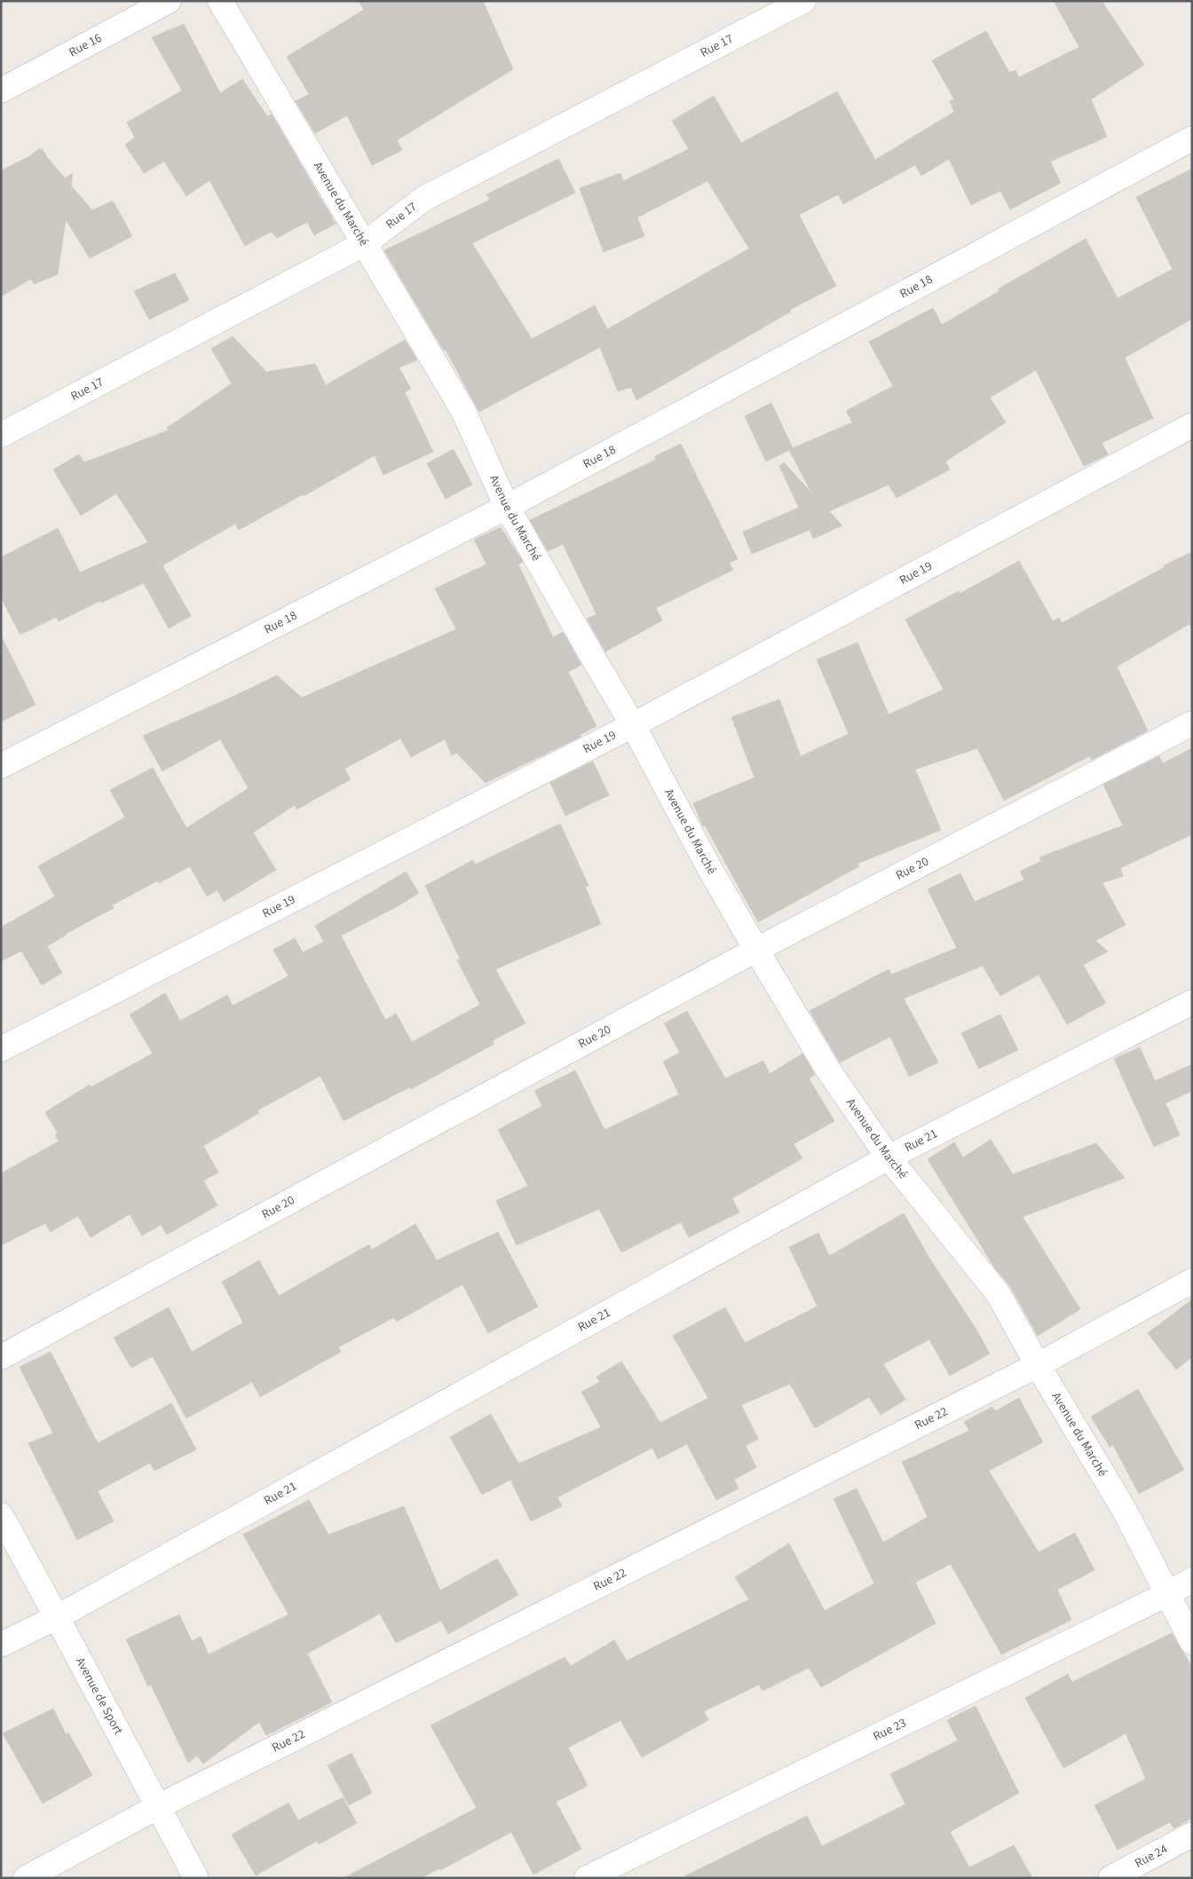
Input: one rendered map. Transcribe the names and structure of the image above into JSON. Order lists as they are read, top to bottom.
{
  "streets": {
    "street": [
      "Rue 16",
      "Rue 17",
      "Avenue du Marché",
      "Rue 18",
      "Rue 19",
      "Rue 20",
      "Rue 21",
      "Rue 22",
      "Avenue de Sport",
      "Rue 23",
      "Rue 24"
    ]
  },
  "crossings": [
    ["Rue 17", "Avenue du Marché"],
    ["Avenue du Marché", "Rue 18"],
    ["Avenue du Marché", "Rue 19"],
    ["Avenue du Marché", "Rue 20"],
    ["Avenue du Marché", "Rue 21"],
    ["Avenue du Marché", "Rue 22"],
    ["Avenue du Marché", "Rue 23"],
    ["Rue 21", "Avenue de Sport"],
    ["Rue 22", "Avenue de Sport"]
  ]
}
